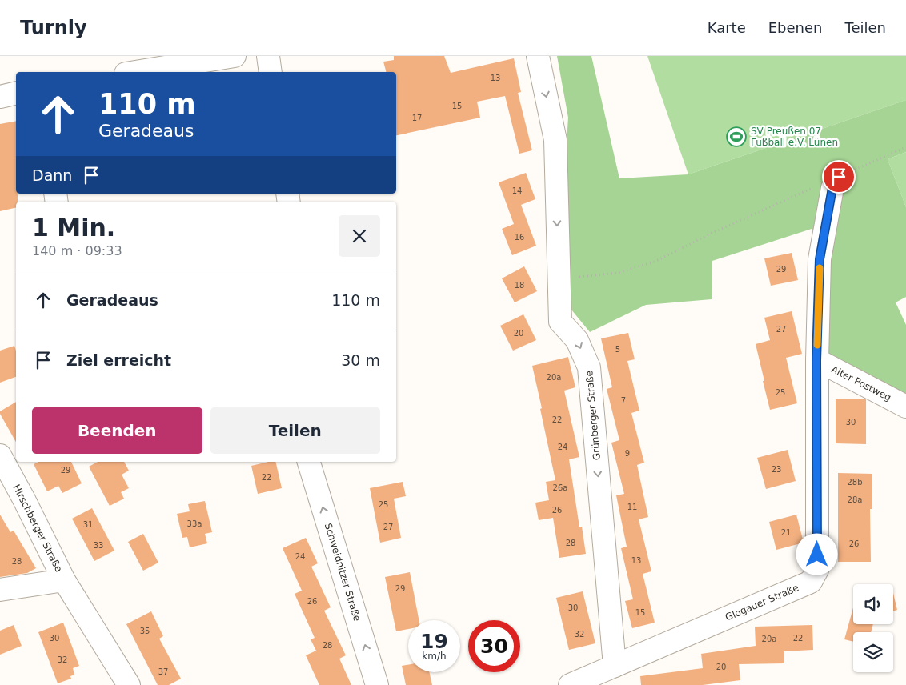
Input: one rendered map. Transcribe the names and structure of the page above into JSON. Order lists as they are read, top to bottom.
{
  "streets": {
    "street": [
      "Alter Postweg",
      "Grünberger Straße",
      "Hirschberger Straße",
      "Schweidnitzer Straße",
      "Glogauer Straße"
    ]
  },
  "crossings": [
    ["Alter Postweg", "Glogauer Straße"],
    ["Grünberger Straße", "Glogauer Straße"]
  ],
  "one_way": ["Grünberger Straße", "Schweidnitzer Straße"],
  "places": {
    "sports": ["SV Preußen 07 Fußball e.V. Lünen"]
  },
  "house_numbers": [
    "13",
    "15",
    "17",
    "14",
    "16",
    "29",
    "18",
    "27",
    "20",
    "5",
    "20a",
    "25",
    "7",
    "22",
    "30",
    "24",
    "9",
    "23",
    "29",
    "22",
    "28b",
    "26a",
    "28a",
    "25",
    "11",
    "26",
    "33a",
    "31",
    "27",
    "21",
    "28",
    "26",
    "33",
    "24",
    "13",
    "28",
    "29",
    "26",
    "30",
    "15",
    "35",
    "32",
    "30",
    "22",
    "20a",
    "28",
    "32",
    "20",
    "37"
  ],
  "page": {
    "header": "Turnly",
    "nav": ["Karte", "Ebenen", "Teilen"],
    "turn": ["110 m", "Geradeaus"],
    "then": "Dann",
    "heading": ["1 Min.", "140 m · 09:33"],
    "list": [
      {
        "name": "Geradeaus",
        "value": "110 m"
      },
      {
        "name": "Ziel erreicht",
        "value": "30 m"
      }
    ],
    "buttons": ["Beenden", "Teilen"],
    "speed": "19 km/h",
    "limit": "30"
  }
}
